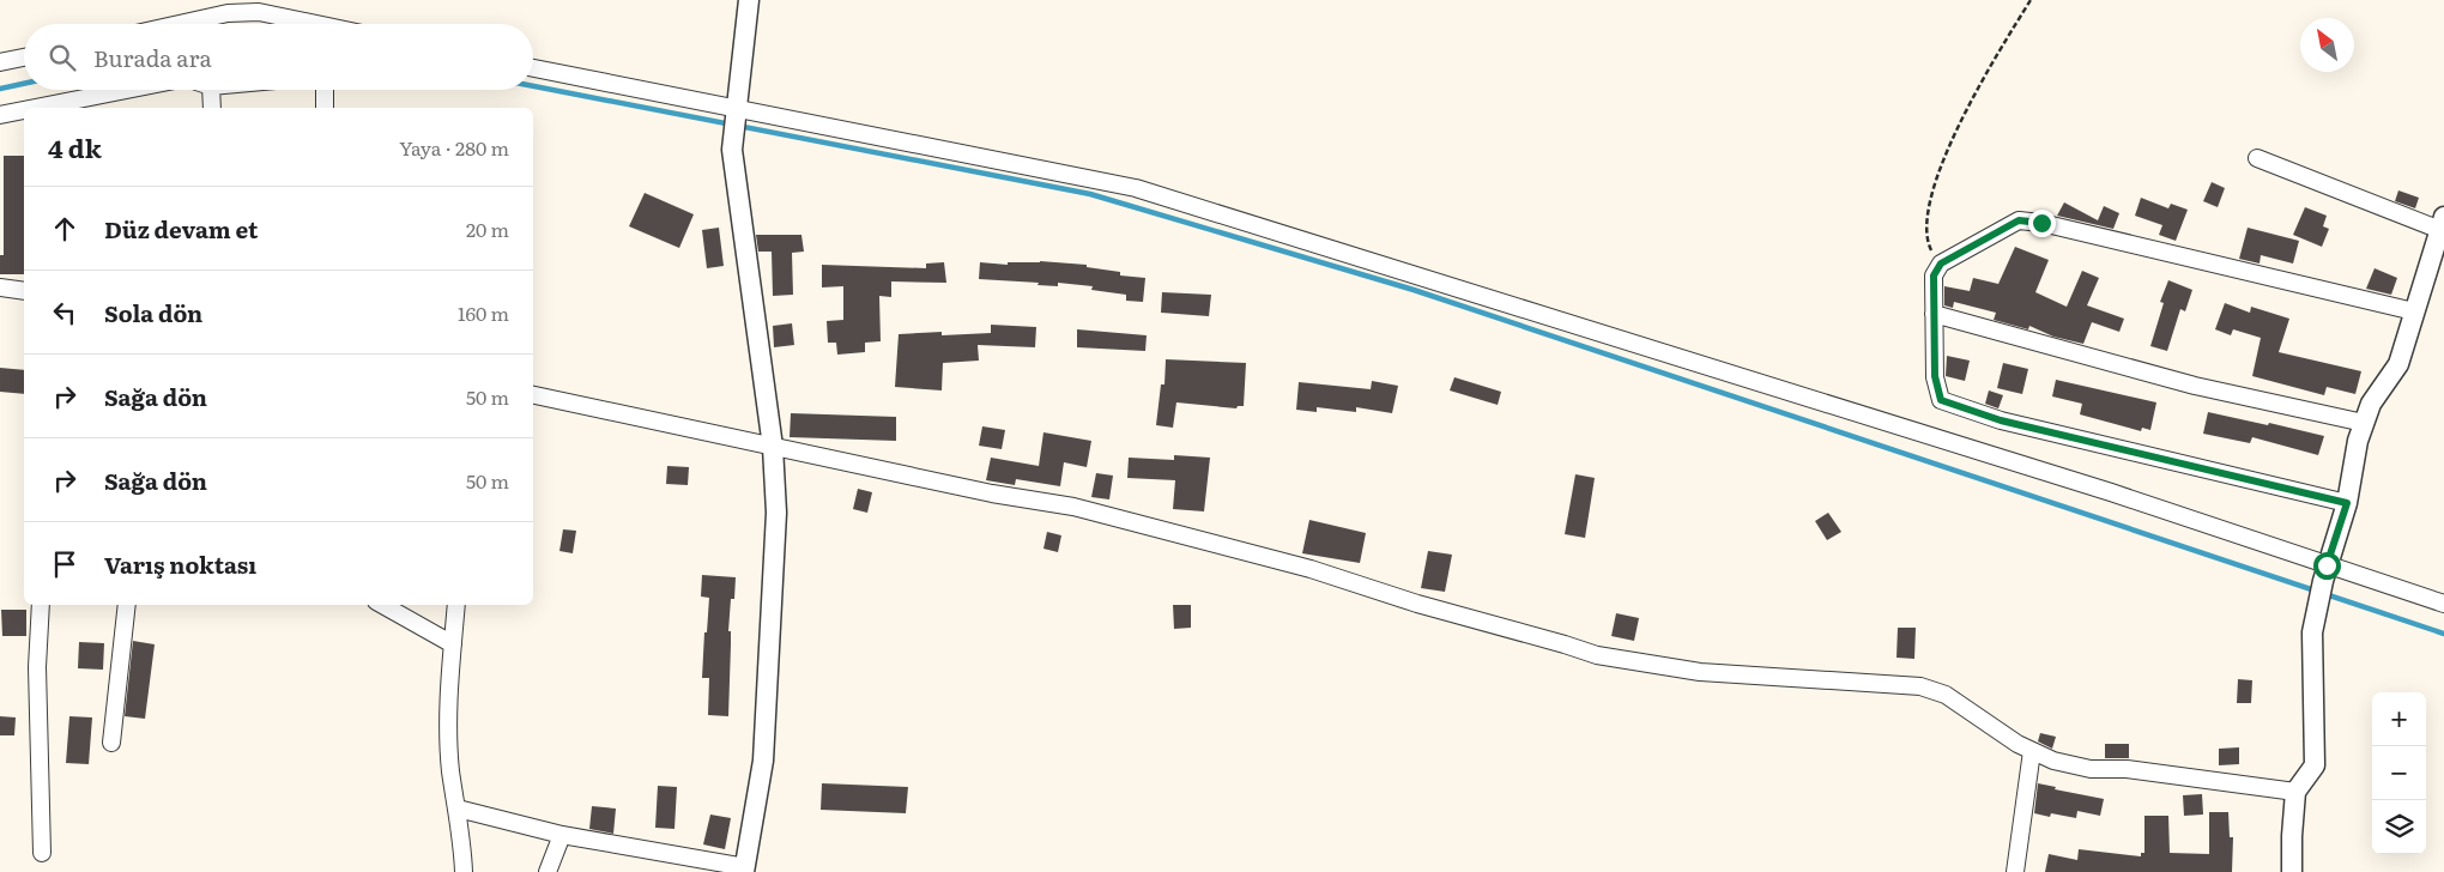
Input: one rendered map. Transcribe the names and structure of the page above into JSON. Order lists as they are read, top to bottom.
{
  "north": "top left",
  "page": {
    "search": "Burada ara",
    "heading": ["4 dk", "Yaya · 280 m"],
    "list": [
      ["Düz devam et", "20 m"],
      ["Sola dön", "160 m"],
      ["Sağa dön", "50 m"],
      ["Sağa dön", "50 m"],
      "Varış noktası"
    ],
    "map_buttons": ["+", "−"]
  }
}
